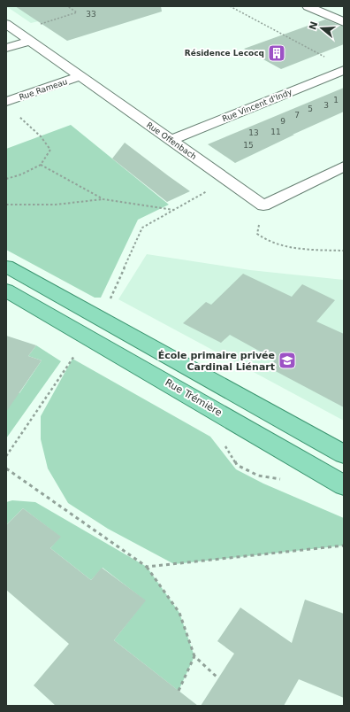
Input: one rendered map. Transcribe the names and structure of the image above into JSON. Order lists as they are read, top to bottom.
{
  "streets": {
    "main road": ["Rue Trémière"],
    "street": ["Rue Rameau", "Rue Vincent d'Indy", "Rue Offenbach"]
  },
  "crossings": [
    ["Rue Rameau", "Rue Offenbach"],
    ["Rue Vincent d'Indy", "Rue Offenbach"]
  ],
  "places": {
    "building": ["Résidence Lecocq"],
    "school or university": ["École primaire privée Cardinal Liénart"]
  },
  "house_numbers": [
    "33",
    "1",
    "3",
    "5",
    "7",
    "9",
    "11",
    "13",
    "15"
  ],
  "north": "left"
}
